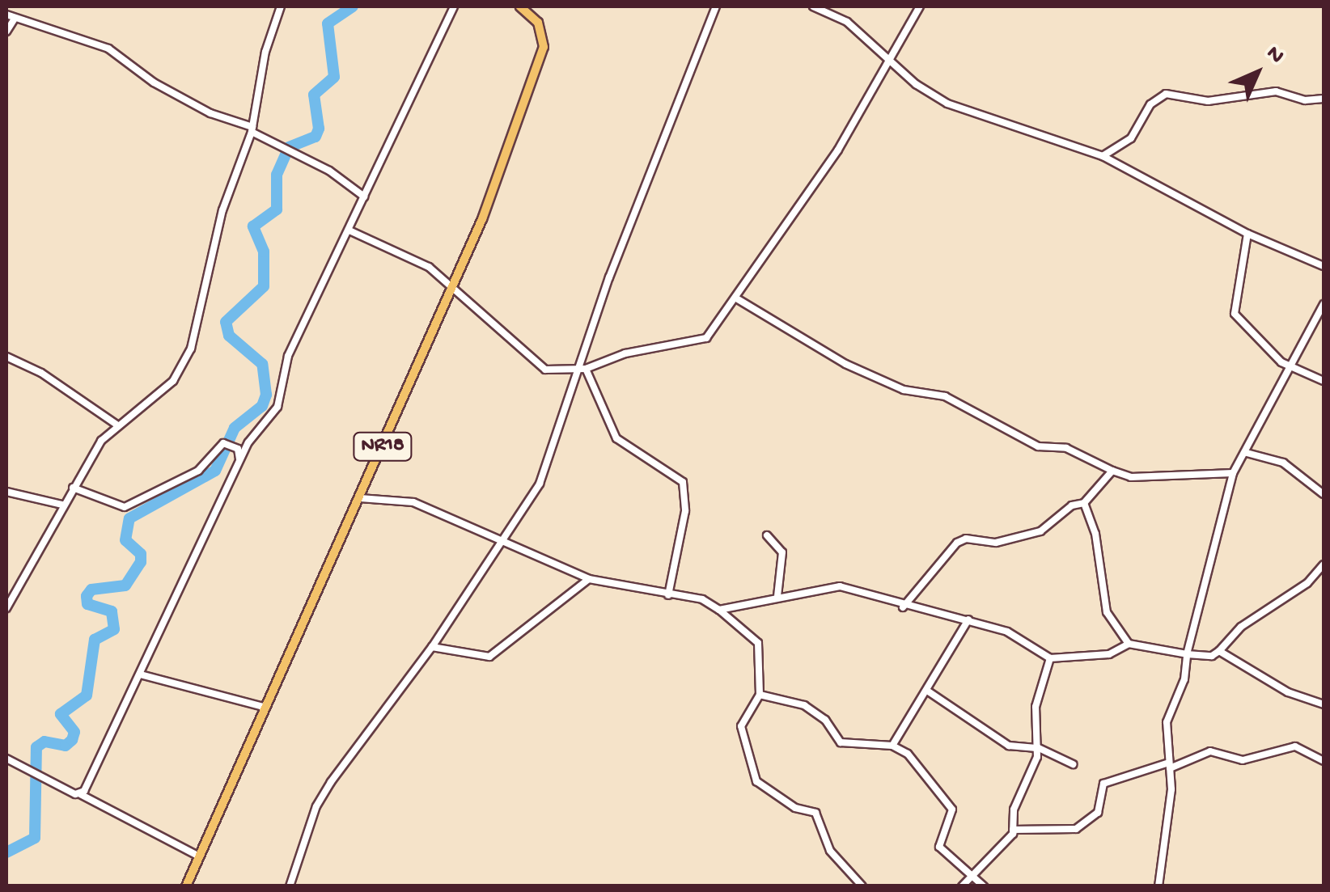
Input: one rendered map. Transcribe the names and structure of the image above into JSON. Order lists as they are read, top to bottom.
{
  "streets": {
    "main road": ["NR18"]
  },
  "north": "top right"
}
